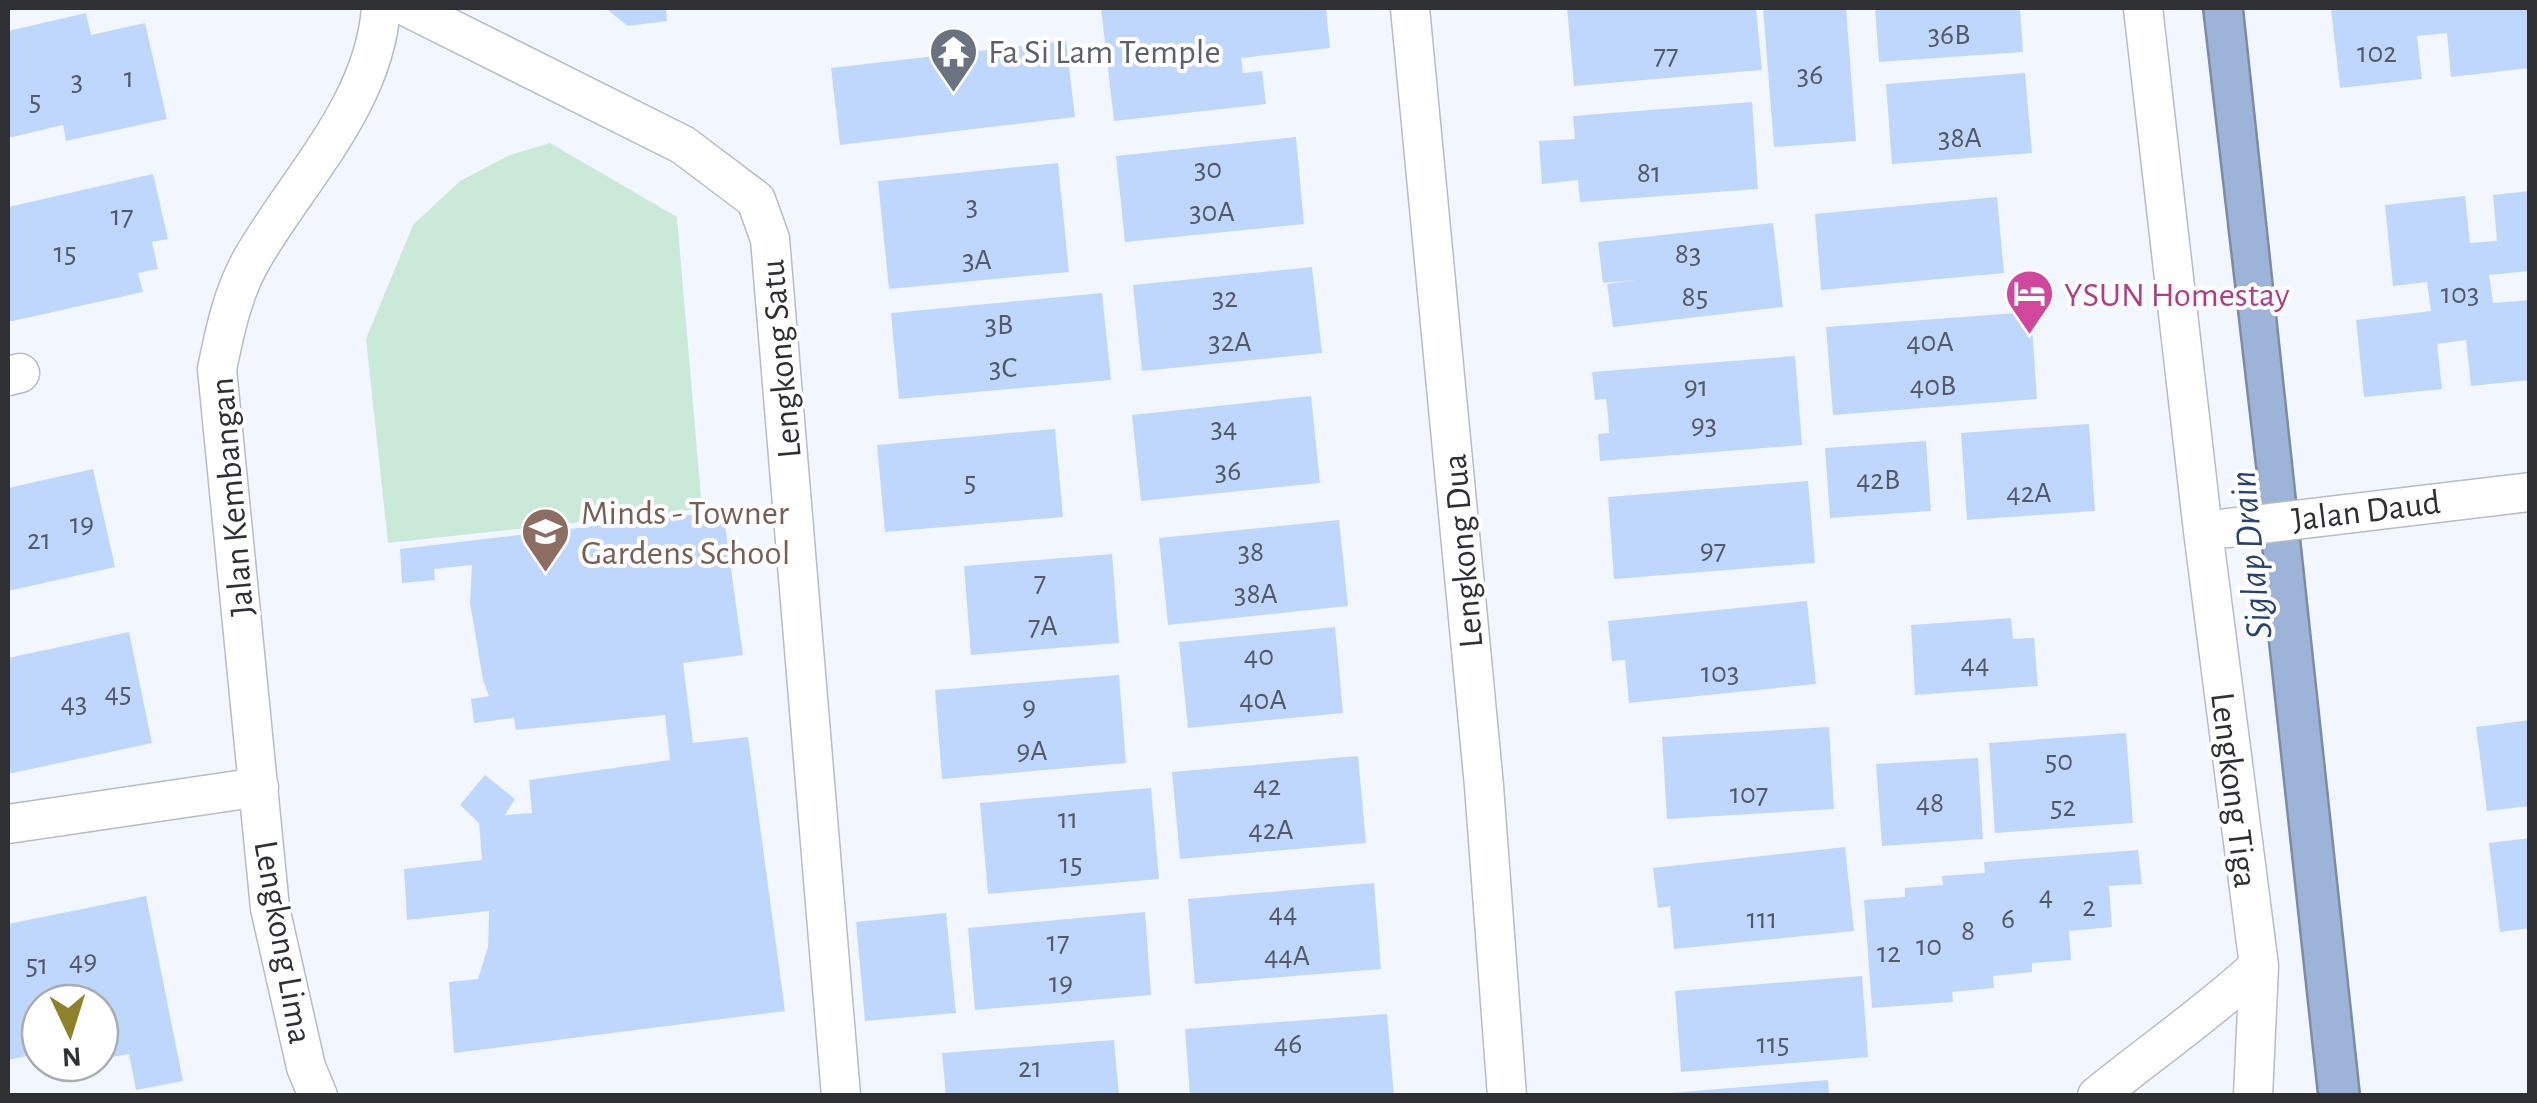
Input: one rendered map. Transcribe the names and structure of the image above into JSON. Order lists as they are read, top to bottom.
{
  "streets": {
    "street": [
      "Lengkong Satu",
      "Jalan Kembangan",
      "Jalan Daud",
      "Lengkong Dua",
      "Lengkong Tiga",
      "Lengkong Lima"
    ]
  },
  "crossings": [
    ["Jalan Kembangan", "Lengkong Lima"],
    ["Jalan Daud", "Lengkong Tiga"]
  ],
  "water": ["Siglap Drain"],
  "places": {
    "temple": ["Fa Si Lam Temple"],
    "hotel": ["YSUN Homestay"],
    "school or university": ["Minds - Towner Gardens School"]
  },
  "house_numbers": [
    "36B",
    "102",
    "77",
    "36",
    "1",
    "3",
    "5",
    "38A",
    "30",
    "81",
    "3",
    "30A",
    "17",
    "15",
    "83",
    "3A",
    "103",
    "85",
    "32",
    "3B",
    "32A",
    "40A",
    "3C",
    "40B",
    "91",
    "93",
    "34",
    "36",
    "42B",
    "5",
    "42A",
    "19",
    "21",
    "97",
    "38",
    "7",
    "38A",
    "7A",
    "40",
    "44",
    "103",
    "45",
    "40A",
    "43",
    "9",
    "9A",
    "50",
    "42",
    "107",
    "48",
    "52",
    "11",
    "42A",
    "15",
    "4",
    "2",
    "44",
    "111",
    "6",
    "8",
    "17",
    "10",
    "12",
    "44A",
    "49",
    "51",
    "19",
    "46",
    "115",
    "21"
  ],
  "north": "bottom"
}
